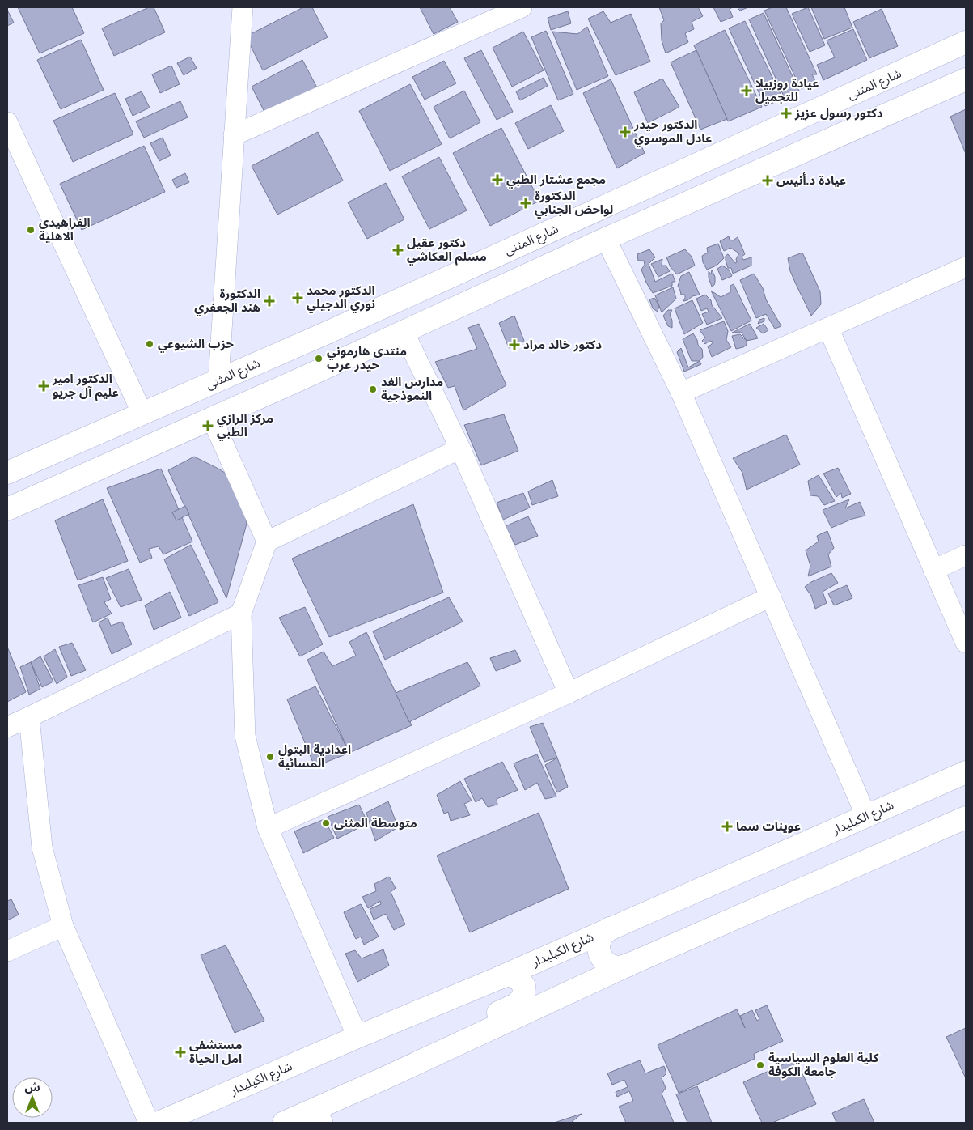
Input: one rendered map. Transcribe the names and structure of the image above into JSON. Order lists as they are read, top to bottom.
{
  "streets": {
    "main road": ["شارع المثنى", "شارع الكيليدار"]
  },
  "places": {
    "health": [
      "عيادة روزبيلا للتجميل",
      "دكتور رسول عزيز",
      "الدكتور حيدر عادل الموسوي",
      "مجمع عشتار الطبي",
      "عيادة د.أنيس",
      "الدكتورة لواحض الجنابي",
      "دكتور عقيل مسلم العكاشي",
      "الدكتور محمد نوري الدجيلي",
      "الدكتورة هند الجعفري",
      "دكتور خالد مراد",
      "الدكتور امير عليم آل جريو",
      "مركز الرازي الطبي",
      "عوينات سما",
      "مستشفى امل الحياة"
    ],
    "other": [
      "الفراهيدي الاهلية",
      "حزب الشيوعي",
      "منتدى هارموني حيدر عرب",
      "مدارس الغد النموذجية",
      "اعدادية البتول المسائية",
      "متوسطة المثنى",
      "كلية العلوم السياسية جامعة الكوفة"
    ]
  },
  "north": "top"
}
